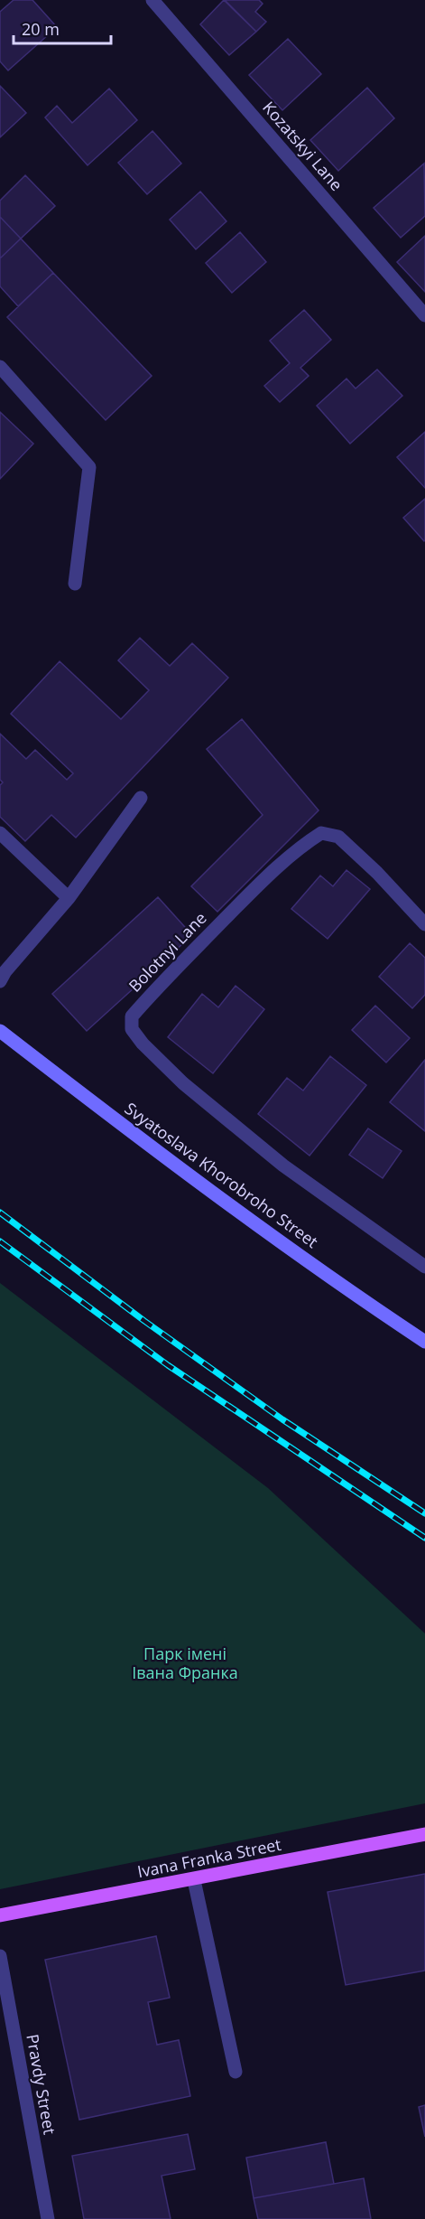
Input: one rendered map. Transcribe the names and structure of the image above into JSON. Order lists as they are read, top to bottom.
{
  "streets": {
    "main road": ["Svyatoslava Khorobroho Street", "Ivana Franka Street"],
    "street": ["Kozatskyi Lane", "Bolotnyi Lane", "Pravdy Street"]
  },
  "parks": ["Парк імені Івана Франка"],
  "scale_bar": "20 m"
}
